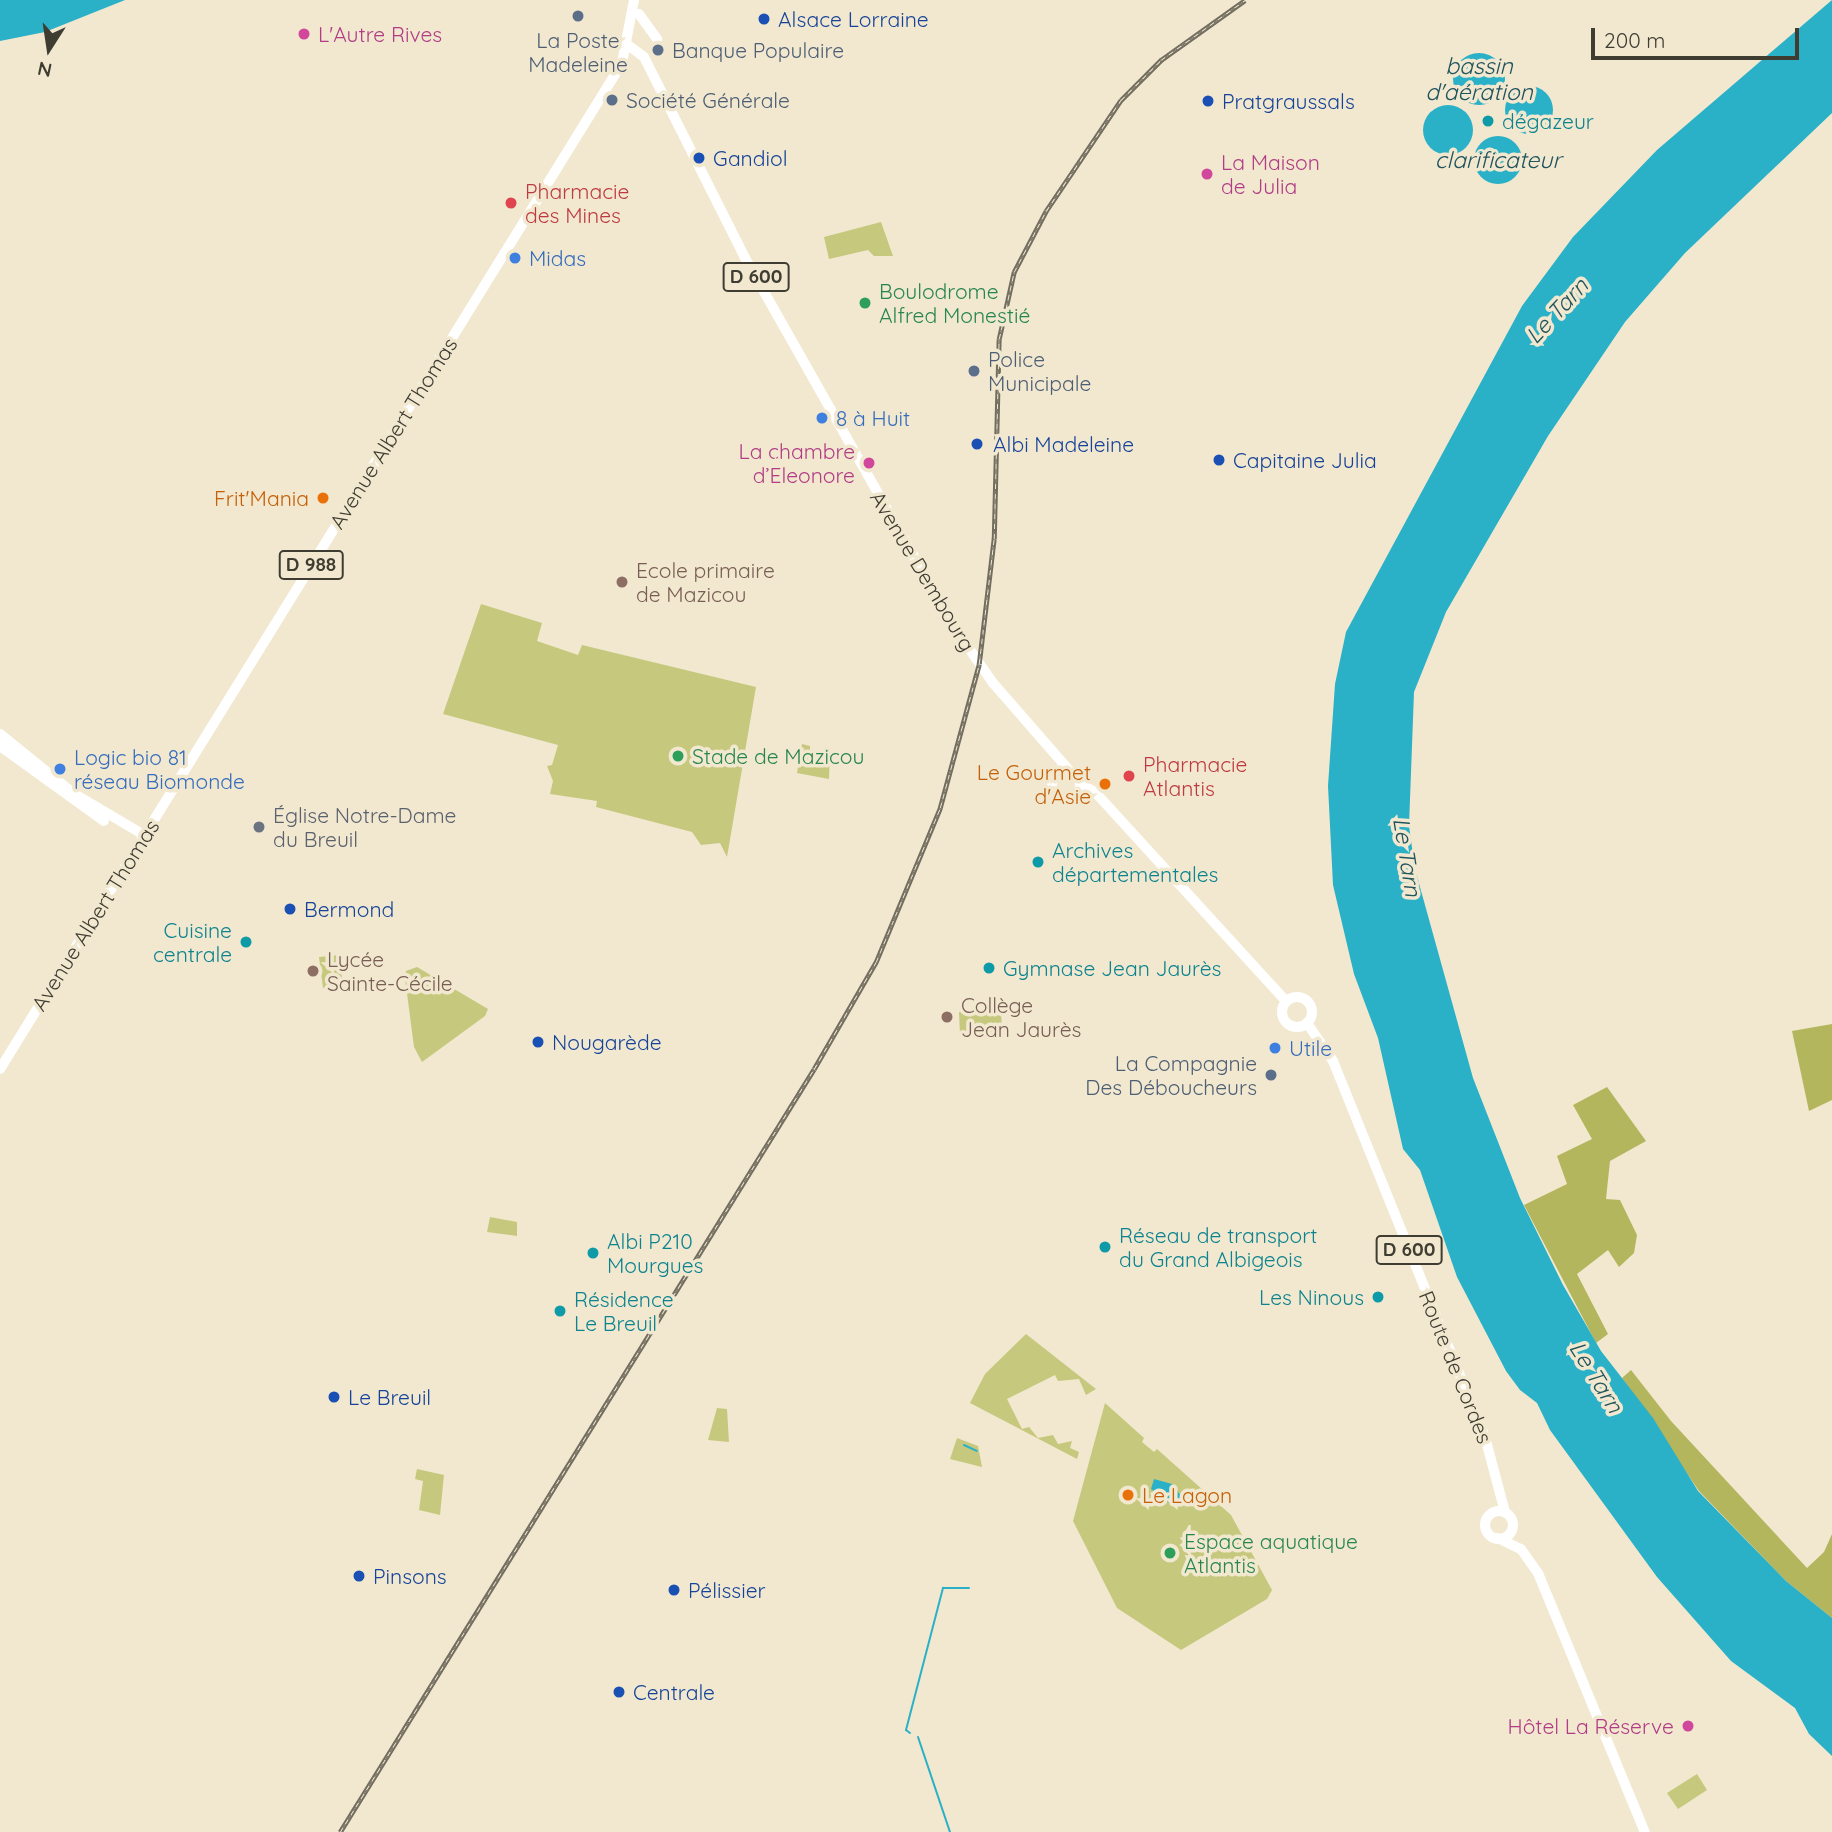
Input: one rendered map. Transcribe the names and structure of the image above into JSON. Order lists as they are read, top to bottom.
{
  "streets": {
    "main road": [
      "D 600",
      "Avenue Albert Thomas",
      "D 988",
      "Avenue Dembourg",
      "Route de Cordes"
    ]
  },
  "crossings": [
    ["Avenue Albert Thomas", "Avenue Dembourg"]
  ],
  "water": ["bassin d'aération", "clarificateur", "Le Tarn"],
  "places": [
    "La Poste Madeleine",
    "Alsace Lorraine",
    "L'Autre Rives",
    "Banque Populaire",
    "Société Générale",
    "Pratgraussals",
    "dégazeur",
    "Gandiol",
    "La Maison de Julia",
    "Pharmacie des Mines",
    "Midas",
    "Boulodrome Alfred Monestié",
    "Police Municipale",
    "8 à Huit",
    "Albi Madeleine",
    "Capitaine Julia",
    "La chambre d’Eleonore",
    "Frit'Mania",
    "Ecole primaire de Mazicou",
    "Stade de Mazicou",
    "Logic bio 81 réseau Biomonde",
    "Pharmacie Atlantis",
    "Le Gourmet d'Asie",
    "Église Notre-Dame du Breuil",
    "Archives départementales",
    "Bermond",
    "Cuisine centrale",
    "Gymnase Jean Jaurès",
    "Lycée Sainte-Cécile",
    "Collège Jean Jaurès",
    "Nougarède",
    "Utile",
    "La Compagnie Des Déboucheurs",
    "Réseau de transport du Grand Albigeois",
    "Albi P210 Mourgues",
    "Les Ninous",
    "Résidence Le Breuil",
    "Le Breuil",
    "Le Lagon",
    "Espace aquatique Atlantis",
    "Pinsons",
    "Pélissier",
    "Centrale",
    "Hôtel La Réserve"
  ],
  "scale_bar": "200 m",
  "north": "bottom"
}
